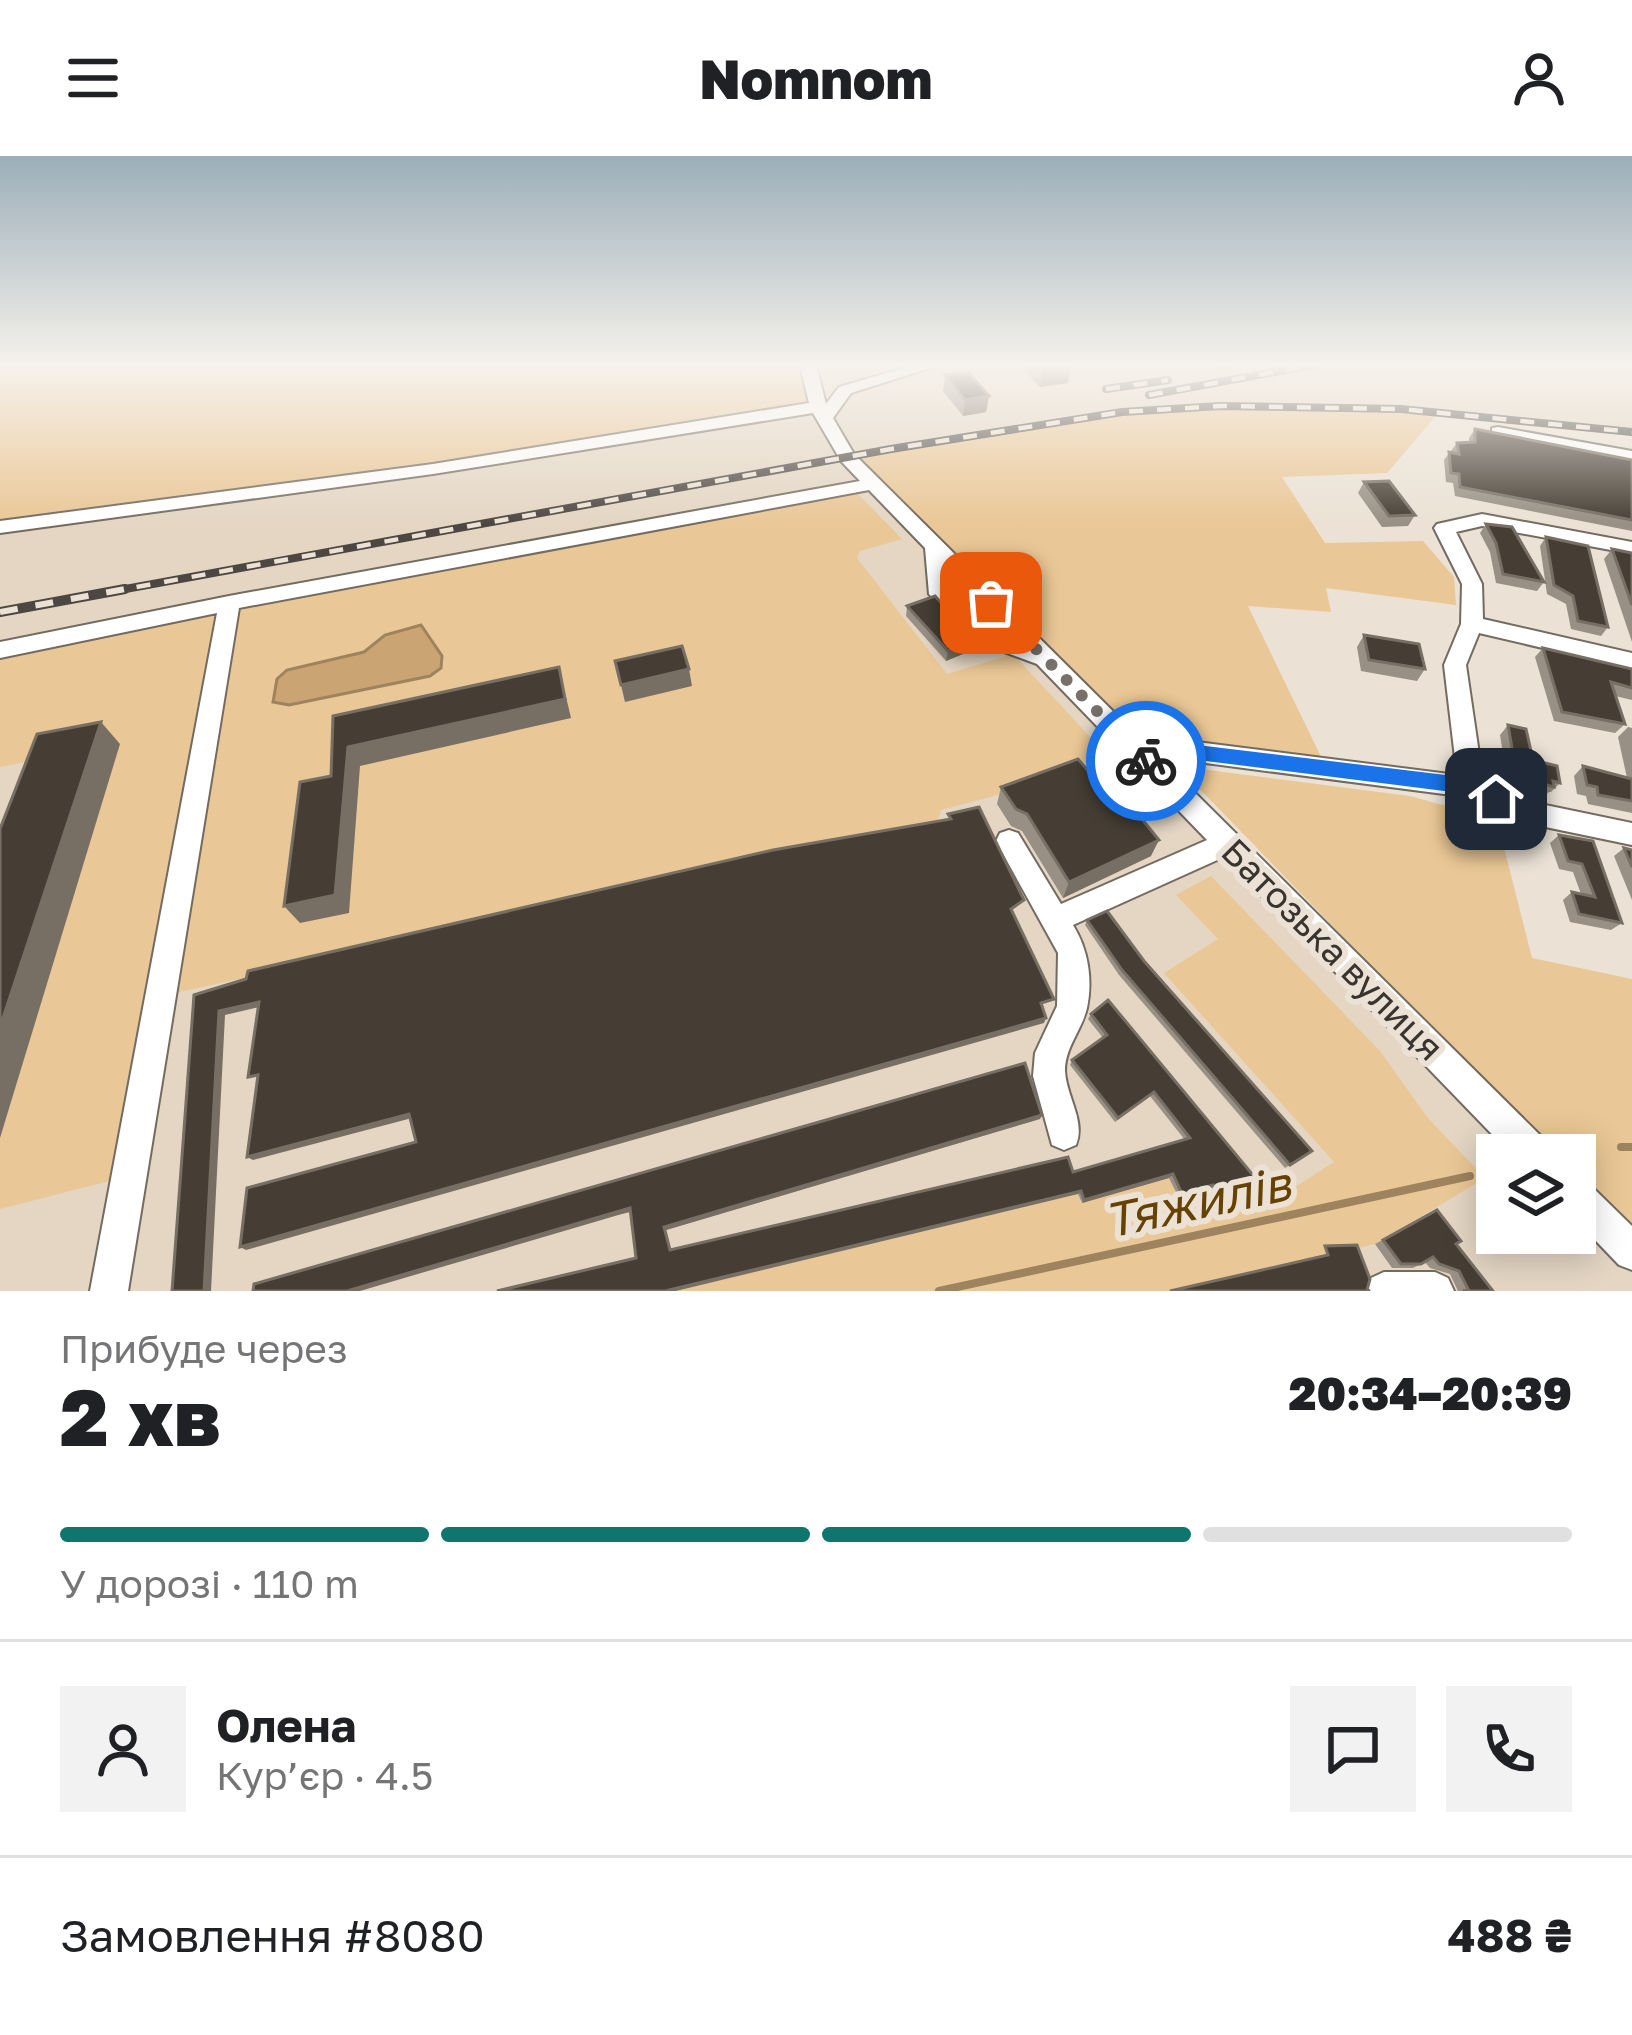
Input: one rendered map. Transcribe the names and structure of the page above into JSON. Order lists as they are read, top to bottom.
{
  "streets": {
    "street": ["Батозька вулиця"]
  },
  "water": ["Тяжилів"],
  "page": {
    "header": "Nomnom",
    "heading": ["2 хв", "Прибуде через", "20:34–20:39"],
    "panel": [
      "Олена",
      "Кур’єр · 4.5",
      "Замовлення #8080",
      "488 ₴"
    ],
    "bar": "У дорозі · 110 m"
  }
}
